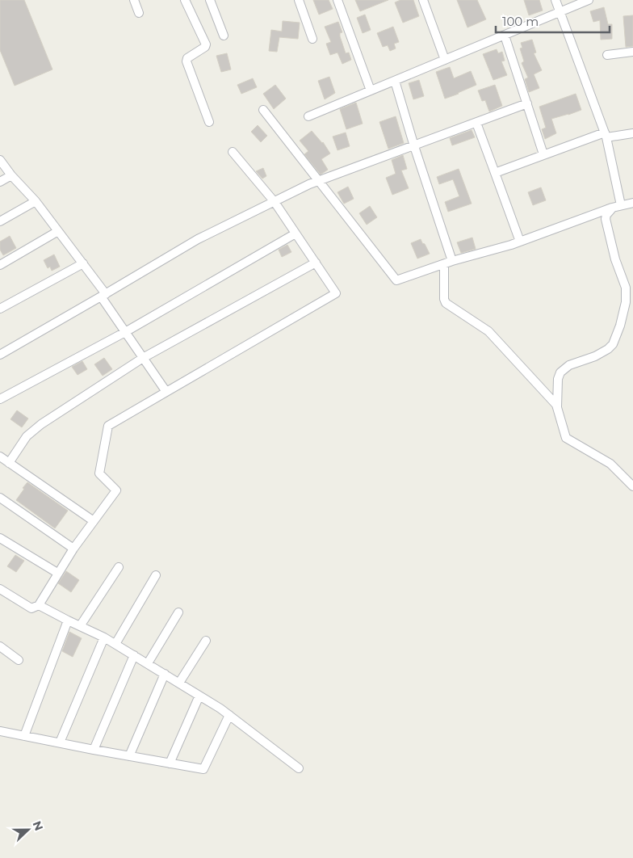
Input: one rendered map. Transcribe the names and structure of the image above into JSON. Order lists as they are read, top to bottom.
{
  "scale_bar": "100 m",
  "north": "right"
}
